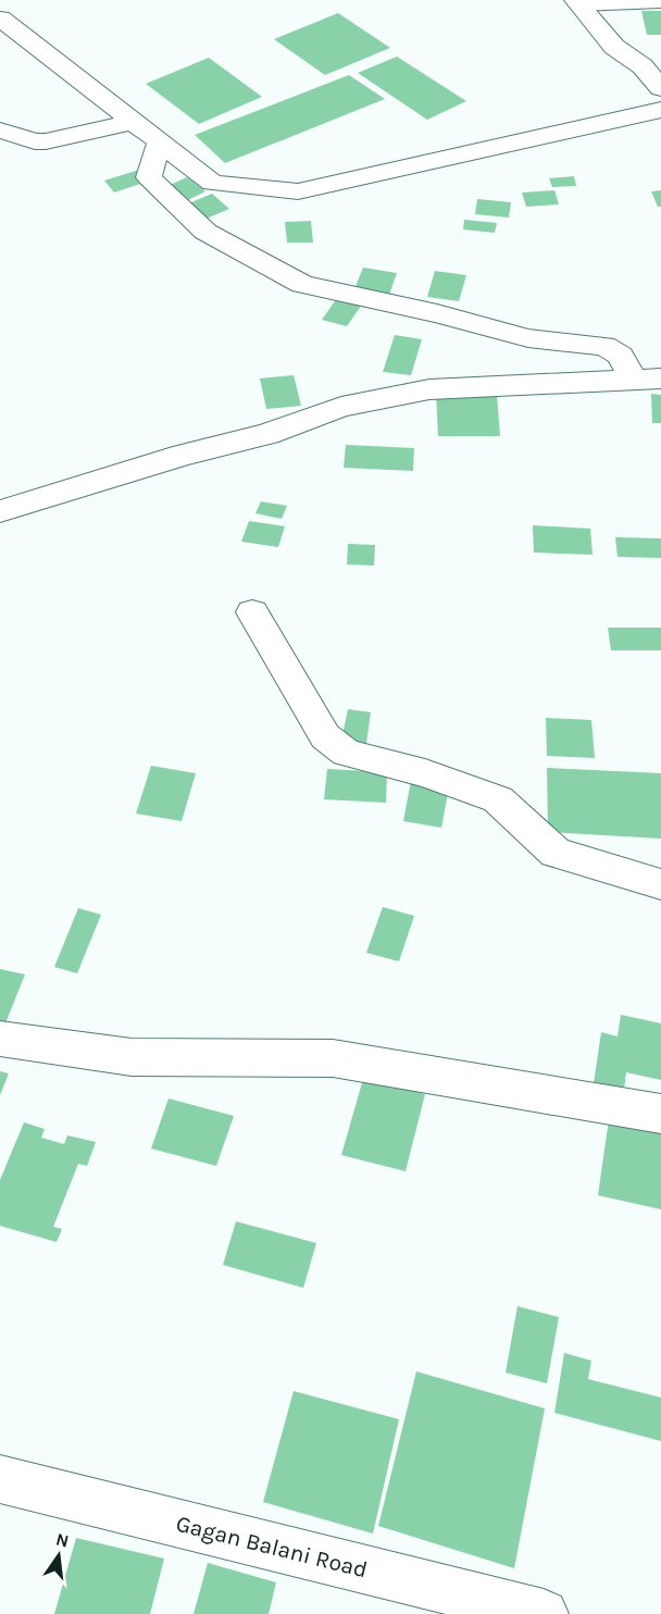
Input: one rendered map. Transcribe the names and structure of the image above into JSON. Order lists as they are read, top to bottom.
{
  "streets": {
    "street": ["Gagan Balani Road"]
  },
  "north": "top"
}
